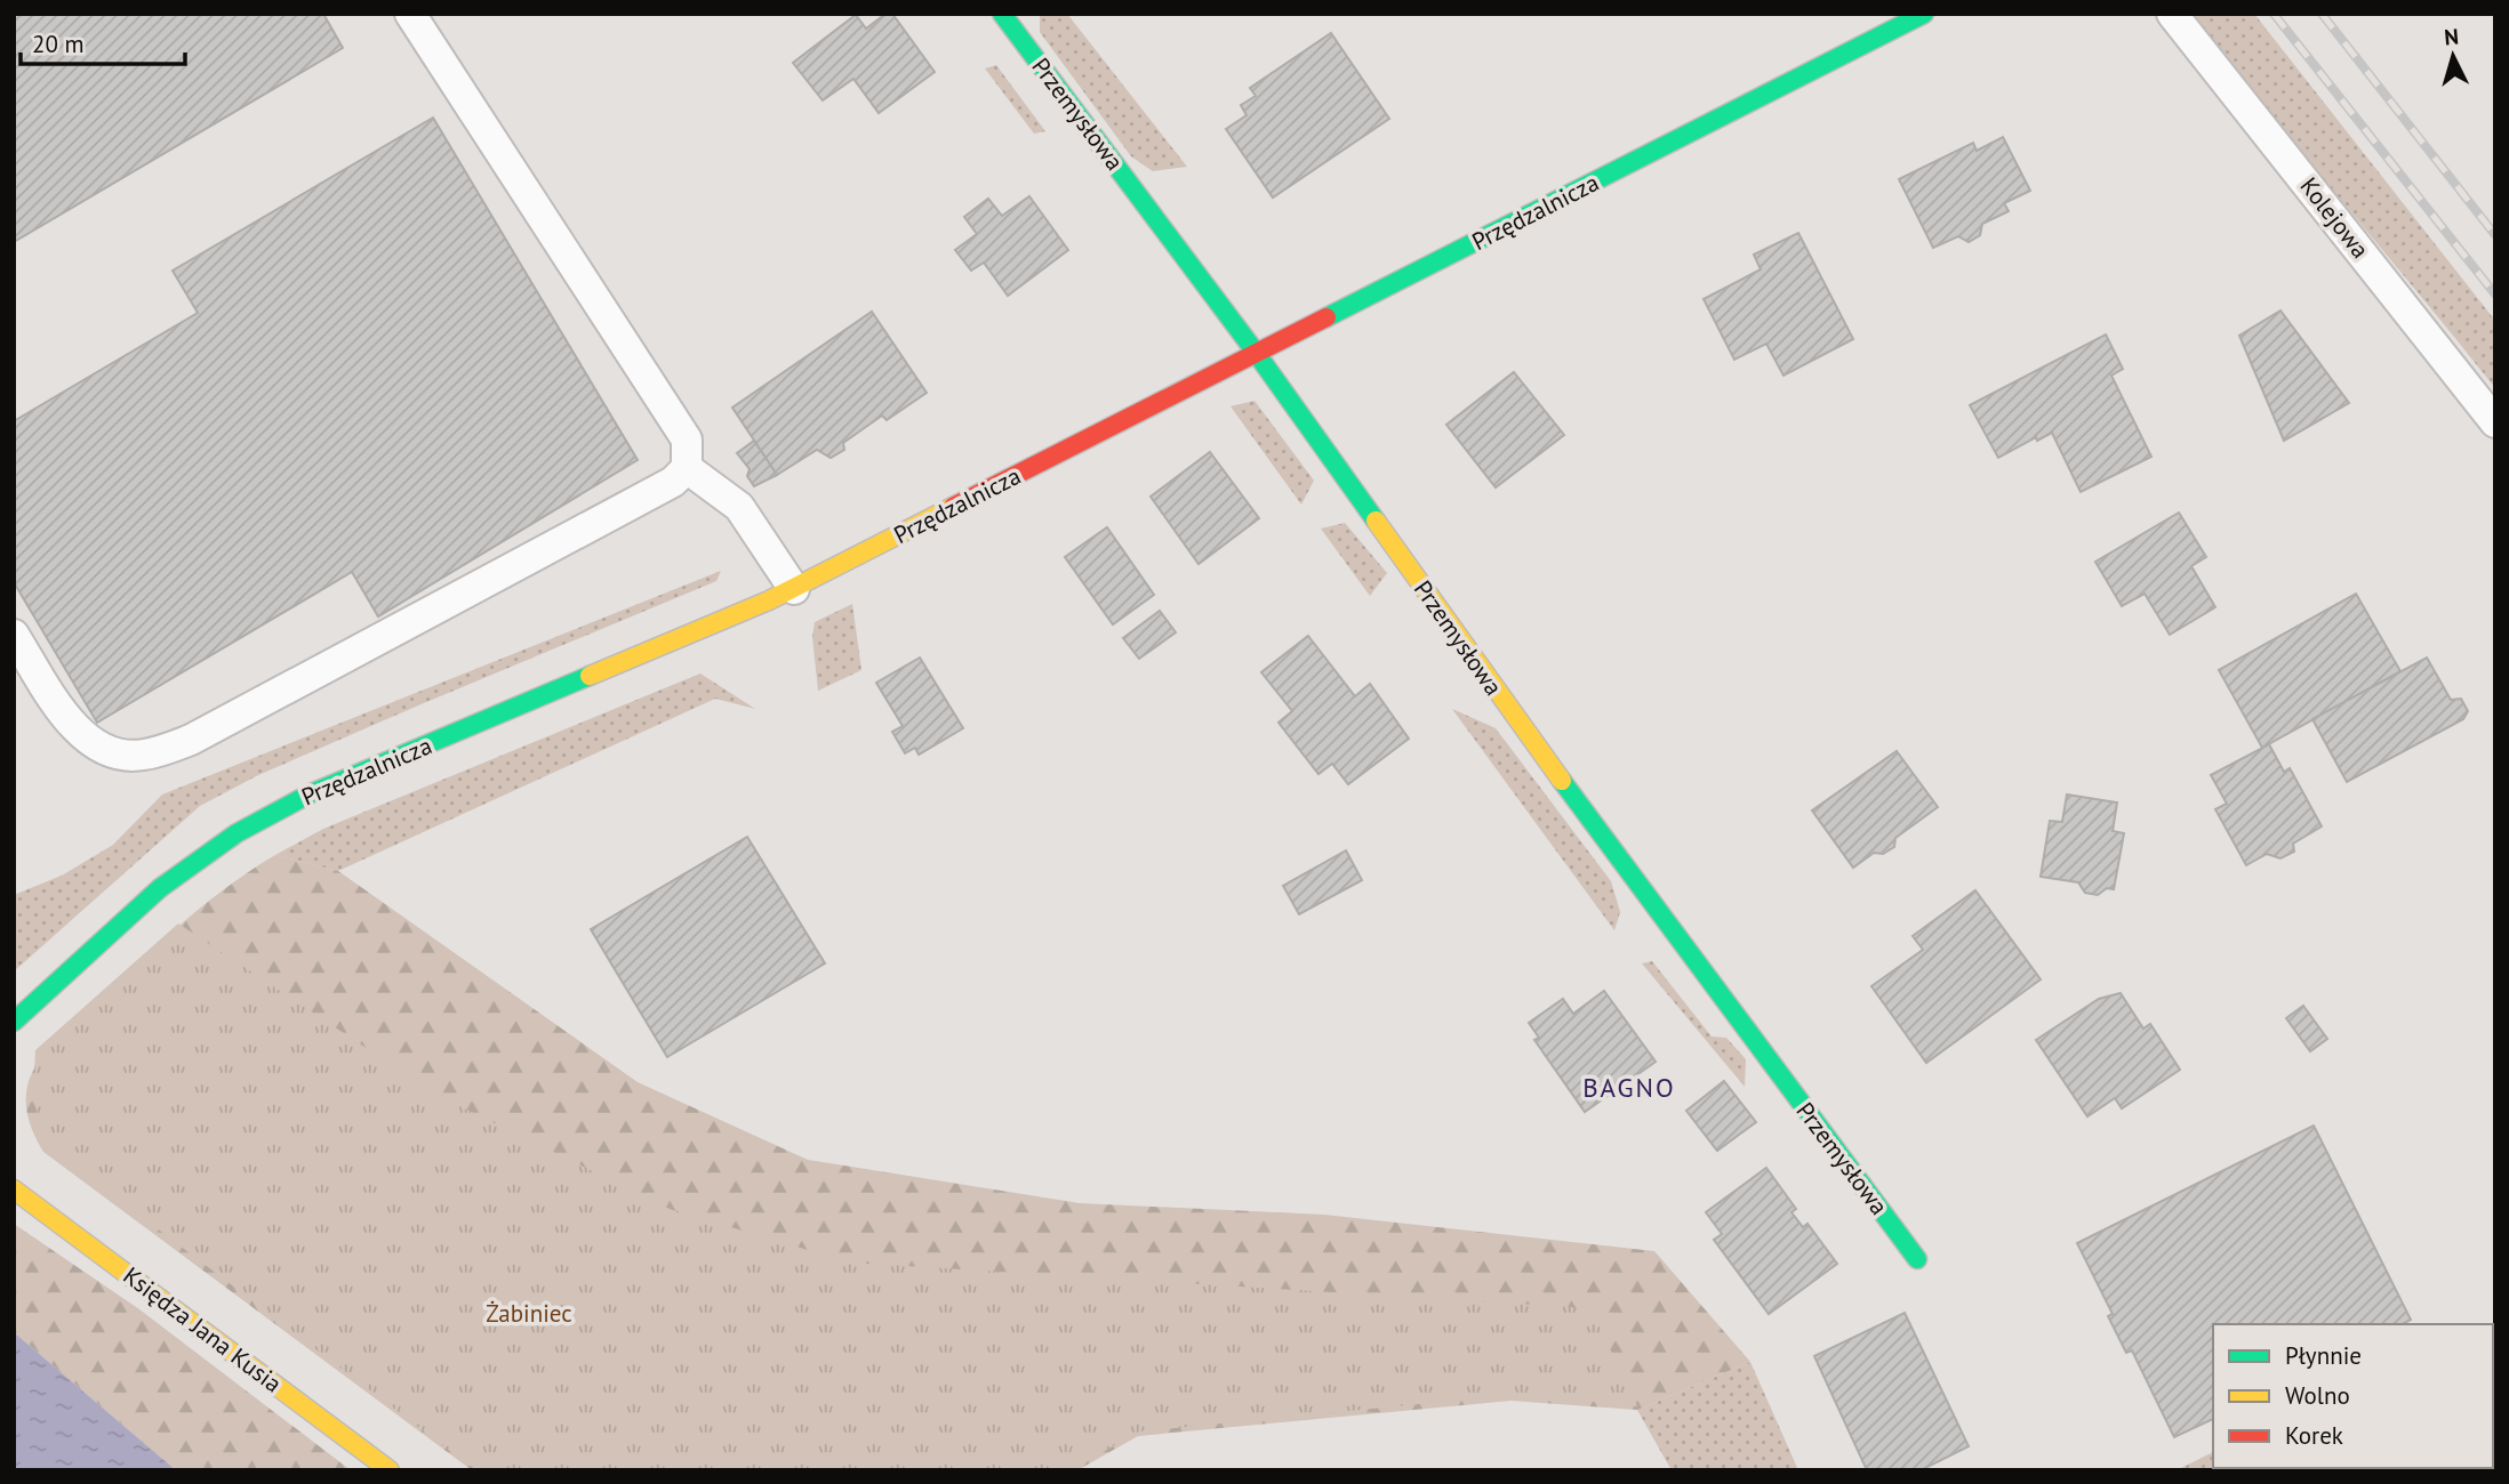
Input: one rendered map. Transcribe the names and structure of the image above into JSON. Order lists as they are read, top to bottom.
{
  "streets": {
    "street": ["Przemysłowa", "Przędzalnicza", "Księdza Jana Kusia"],
    "lane": ["Kolejowa"]
  },
  "crossings": [
    ["Przemysłowa", "Przędzalnicza"]
  ],
  "districts": ["BAGNO"],
  "parks": ["Żabiniec"],
  "legend": ["Płynnie", "Wolno", "Korek"],
  "scale_bar": "20 m",
  "north": "top"
}
